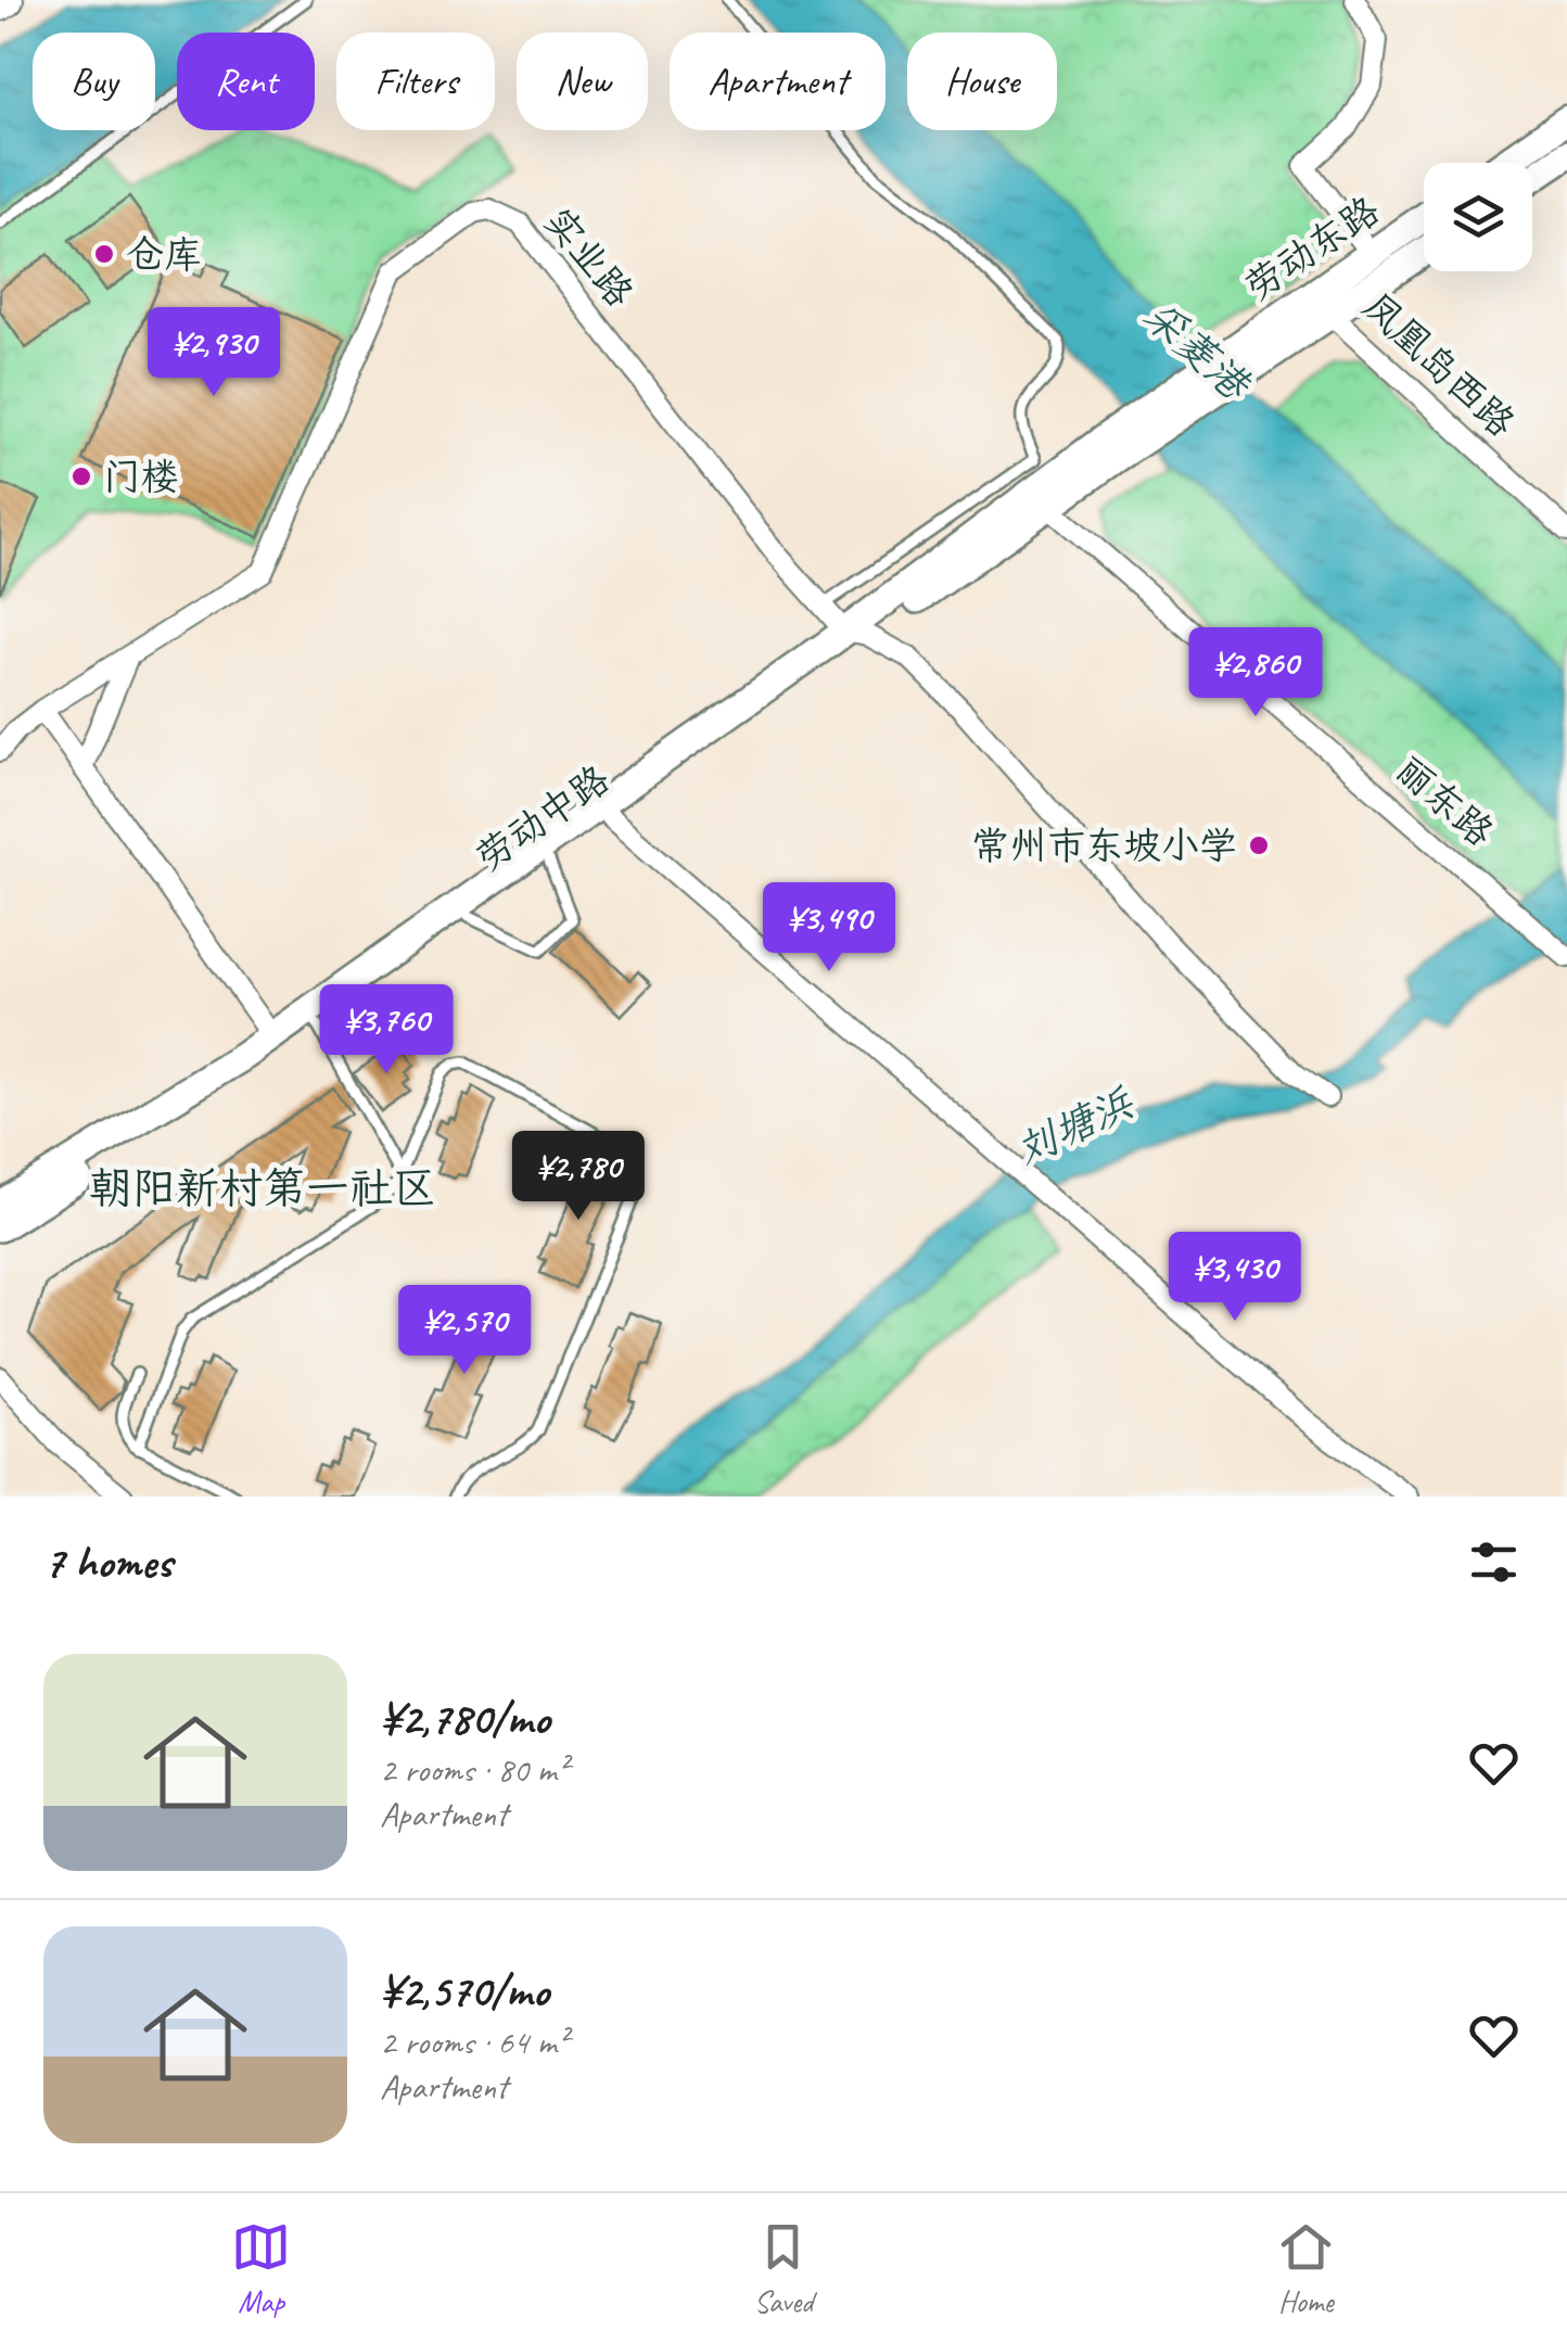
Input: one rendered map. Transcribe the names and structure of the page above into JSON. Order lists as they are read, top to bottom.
{
  "streets": {
    "main road": ["劳动东路", "劳动中路"],
    "street": ["实业路", "凤凰岛西路", "丽东路"]
  },
  "crossings": [
    ["劳动东路", "凤凰岛西路"],
    ["劳动东路", "劳动中路"],
    ["实业路", "劳动中路"],
    ["丽东路", "劳动中路"]
  ],
  "districts": ["朝阳新村第一社区"],
  "water": ["采菱港", "刘塘浜"],
  "places": ["仓库", "门楼", "常州市东坡小学"],
  "page": {
    "chip": [
      "Buy",
      "Rent",
      "Filters",
      "New",
      "Apartment",
      "House"
    ],
    "price": [
      "¥2,930",
      "¥2,860",
      "¥3,490",
      "¥3,760",
      "¥2,780",
      "¥3,430",
      "¥2,570"
    ],
    "heading": "7 homes",
    "list": [
      {
        "name": "¥2,780/mo",
        "note": "2 rooms · 80 m² · Apartment"
      },
      {
        "name": "¥2,570/mo",
        "note": "2 rooms · 64 m² · Apartment"
      }
    ],
    "tabs": ["Map", "Saved", "Home"]
  }
}
